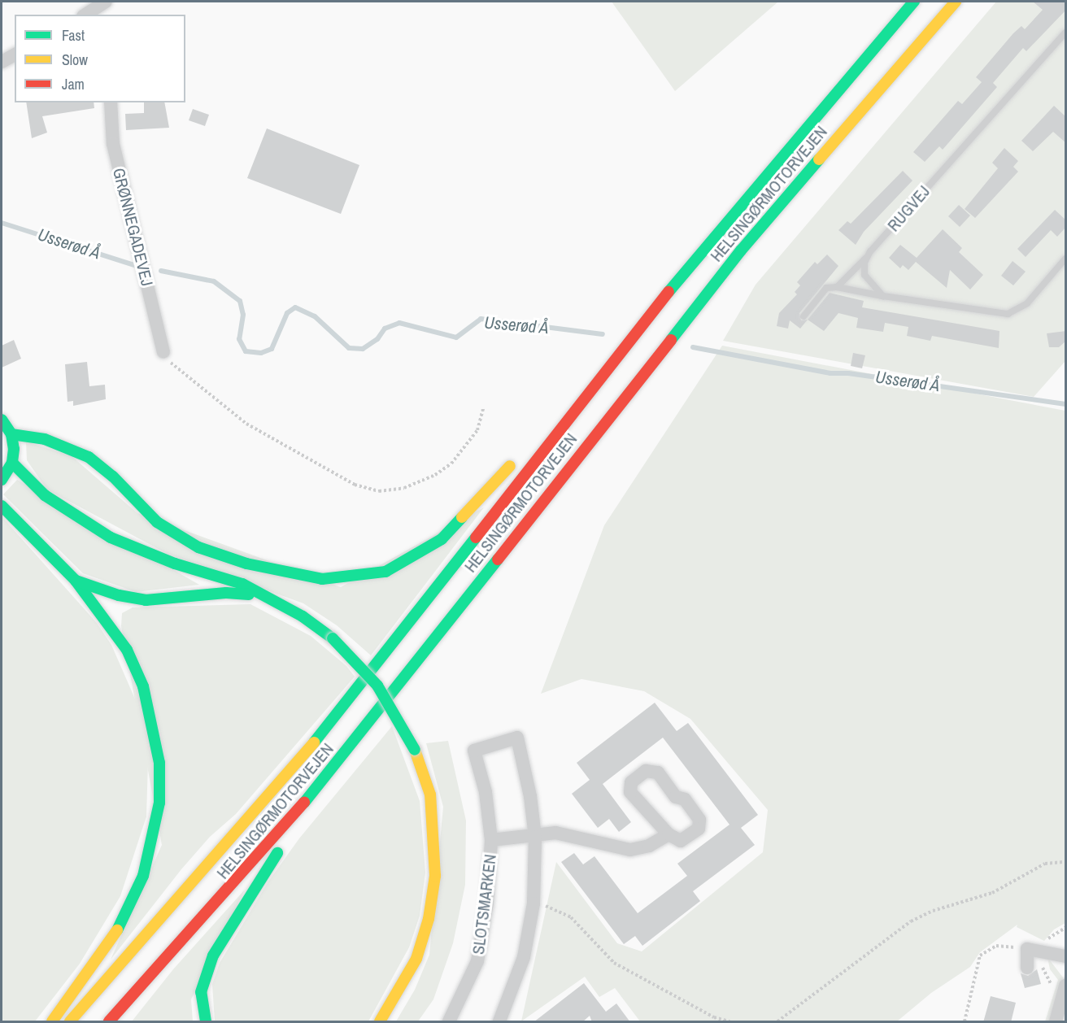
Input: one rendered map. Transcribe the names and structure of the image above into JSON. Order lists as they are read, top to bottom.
{
  "streets": {
    "main road": ["HELSINGØRMOTORVEJEN"],
    "street": ["GRØNNEGADEVEJ", "SLOTSMARKEN"],
    "lane": ["RUGVEJ"]
  },
  "water": ["Usserød Å"],
  "legend": ["Fast", "Slow", "Jam"]
}
